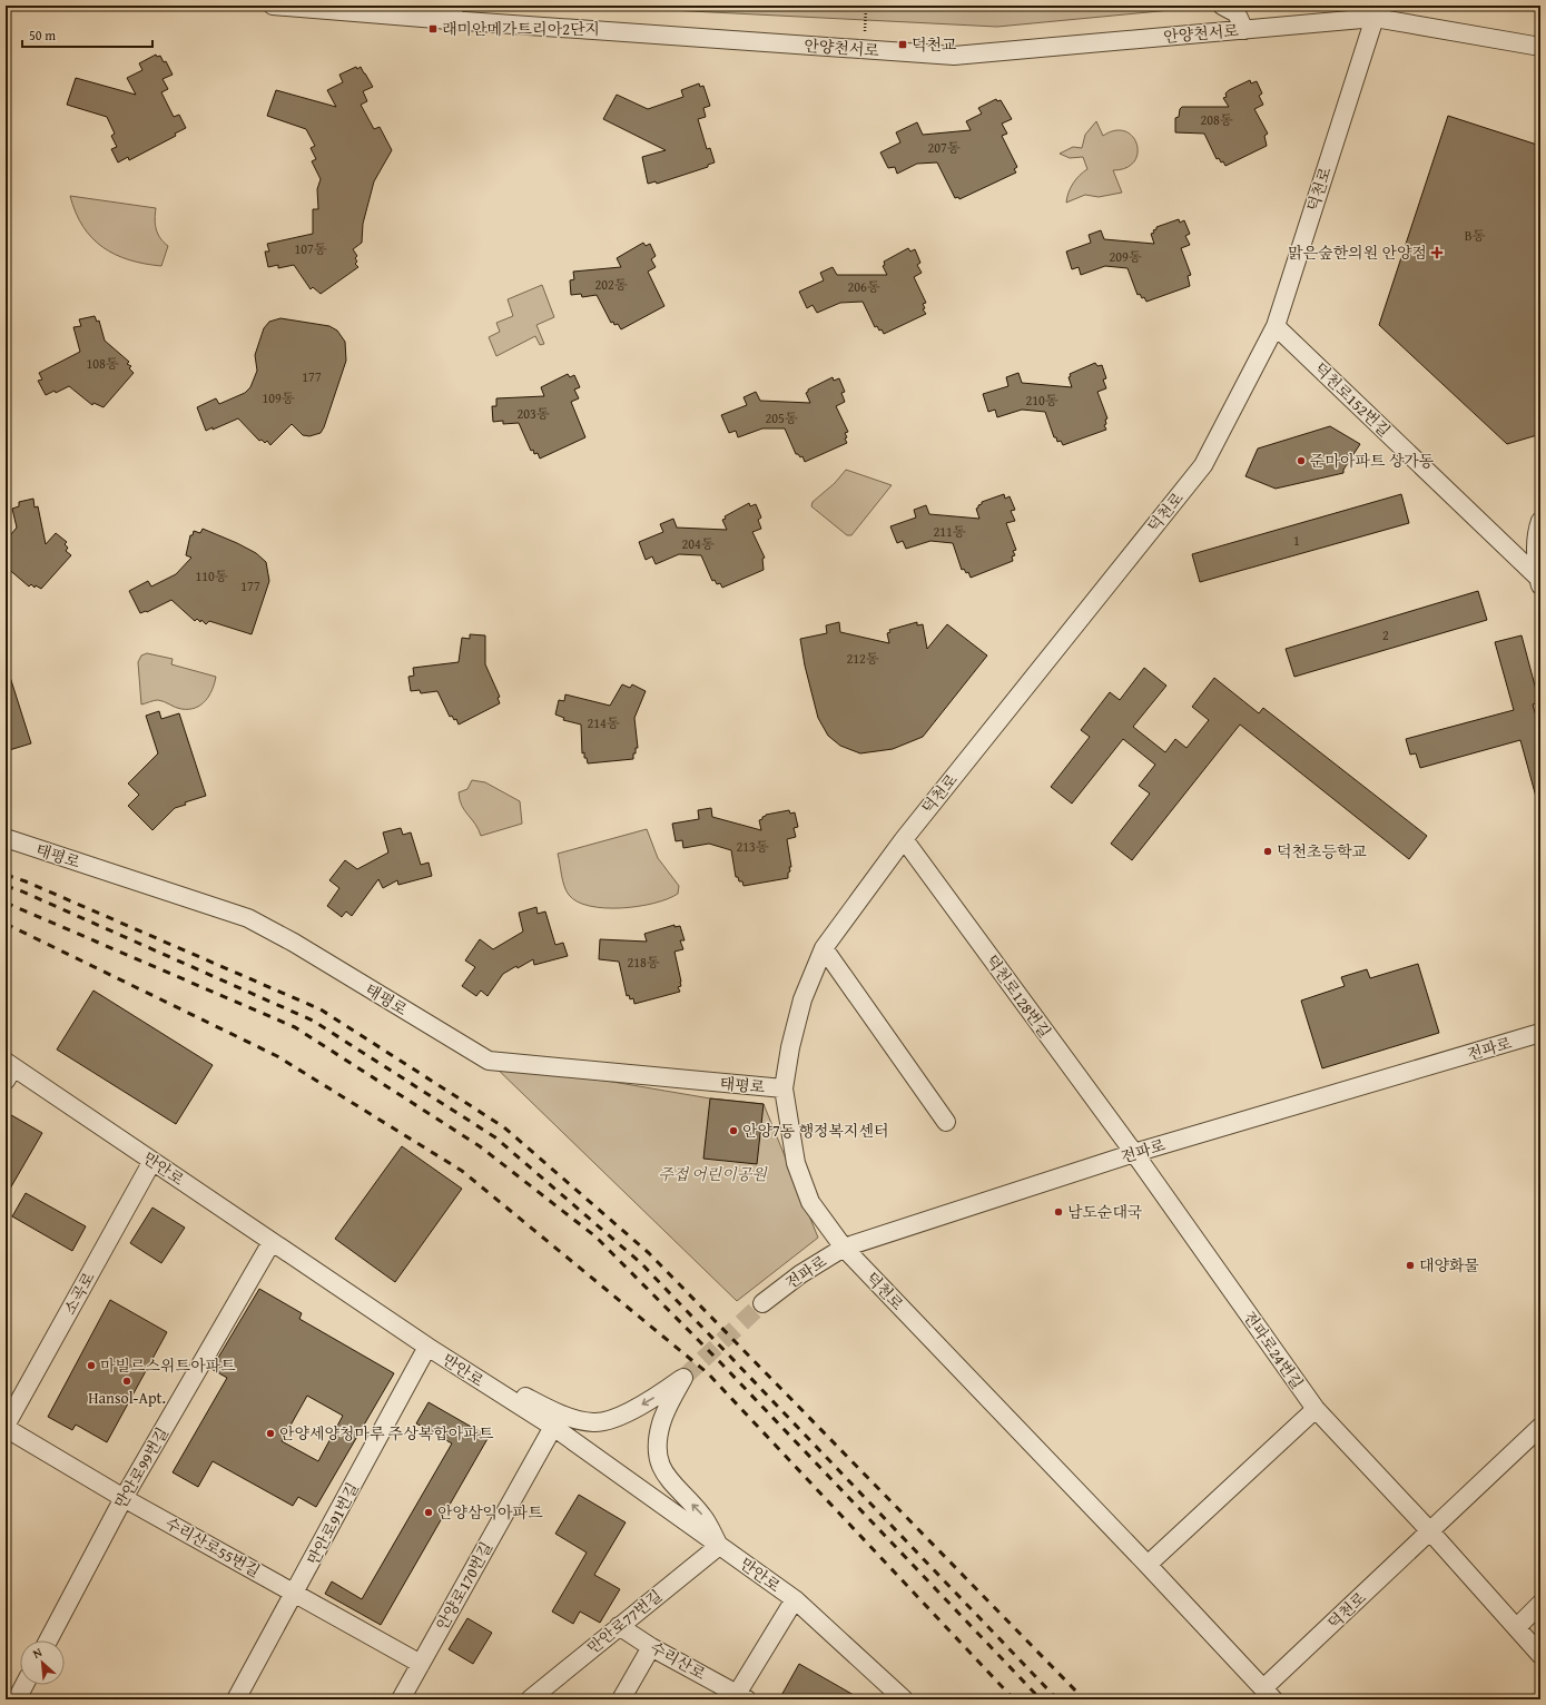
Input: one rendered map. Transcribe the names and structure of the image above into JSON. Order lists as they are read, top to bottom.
{
  "streets": {
    "street": [
      "안양천서로",
      "덕천로",
      "덕천로152번길",
      "태평로",
      "덕천로128번길",
      "전파로",
      "만안로",
      "소곡로",
      "전파로24번길",
      "만안로99번길",
      "만안로91번길",
      "수리산로55번길",
      "안양로170번길",
      "만안로77번길",
      "수리산로"
    ]
  },
  "crossings": [
    ["안양천서로", "덕천로"],
    ["덕천로", "덕천로152번길"],
    ["덕천로", "태평로"],
    ["덕천로", "덕천로128번길"],
    ["덕천로", "전파로"],
    ["덕천로", "전파로24번길"],
    ["덕천로128번길", "전파로"],
    ["덕천로128번길", "전파로24번길"],
    ["전파로", "전파로24번길"],
    ["만안로", "소곡로"],
    ["만안로", "만안로99번길"],
    ["만안로", "만안로91번길"],
    ["만안로", "안양로170번길"],
    ["만안로", "만안로77번길"],
    ["만안로", "수리산로"],
    ["소곡로", "수리산로55번길"],
    ["만안로99번길", "수리산로55번길"],
    ["만안로91번길", "수리산로55번길"],
    ["수리산로55번길", "안양로170번길"],
    ["만안로77번길", "수리산로"]
  ],
  "parks": ["주접 어린이공원"],
  "places": {
    "transit": ["래미안메가트리아2단지", "덕천교"],
    "health": ["맑은숲한의원 안양점"],
    "other": [
      "준마아파트 상가동",
      "덕천초등학교",
      "안양7동 행정복지센터",
      "남도순대국",
      "대양화물",
      "마빌르스위트아파트",
      "Hansol-Apt.",
      "안양세양청마루 주상복합아파트",
      "안양삼익아파트"
    ]
  },
  "house_numbers": [
    "208동",
    "207동",
    "B동",
    "107동",
    "209동",
    "202동",
    "206동",
    "108동",
    "177",
    "109동",
    "210동",
    "203동",
    "205동",
    "211동",
    "1",
    "204동",
    "110동",
    "177",
    "2",
    "212동",
    "214동",
    "213동",
    "218동"
  ],
  "scale_bar": "50 m",
  "north": "top left"
}
